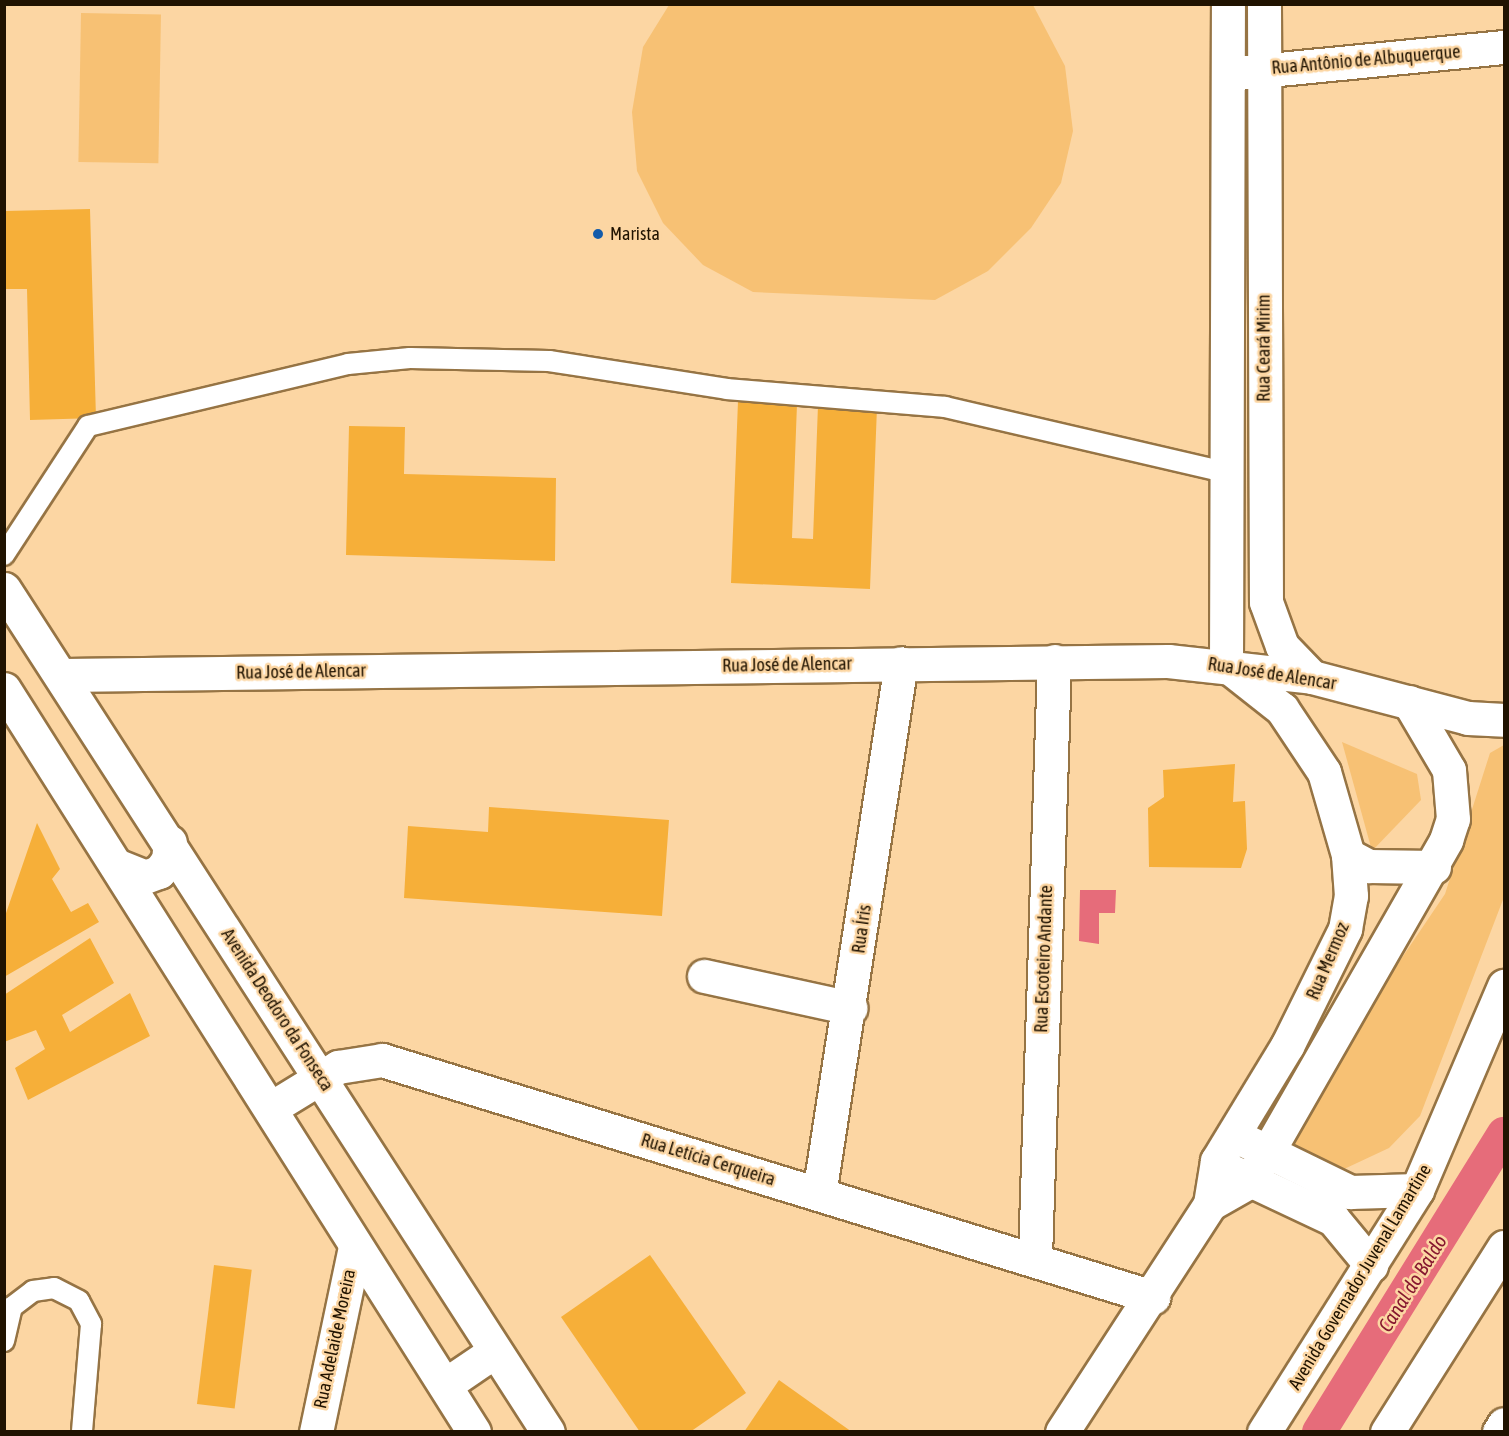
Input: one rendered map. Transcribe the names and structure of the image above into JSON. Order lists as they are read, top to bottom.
{
  "streets": {
    "street": [
      "Rua Antônio de Albuquerque",
      "Rua Ceará Mirim",
      "Rua José de Alencar",
      "Rua Íris",
      "Rua Escoteiro Andante",
      "Rua Mermoz",
      "Avenida Deodoro da Fonseca",
      "Rua Letícia Cerqueira",
      "Avenida Governador Juvenal Lamartine",
      "Rua Adelaide Moreira"
    ]
  },
  "crossings": [
    ["Rua Antônio de Albuquerque", "Rua Ceará Mirim"],
    ["Rua Ceará Mirim", "Rua José de Alencar"],
    ["Rua Ceará Mirim", "Rua Mermoz"],
    ["Rua José de Alencar", "Rua Íris"],
    ["Rua José de Alencar", "Rua Escoteiro Andante"],
    ["Rua José de Alencar", "Rua Mermoz"],
    ["Rua José de Alencar", "Avenida Deodoro da Fonseca"],
    ["Rua Íris", "Rua Letícia Cerqueira"],
    ["Rua Escoteiro Andante", "Rua Letícia Cerqueira"],
    ["Rua Mermoz", "Rua Letícia Cerqueira"],
    ["Avenida Deodoro da Fonseca", "Rua Letícia Cerqueira"]
  ],
  "water": ["Canal do Baldo"],
  "places": ["Marista"]
}
